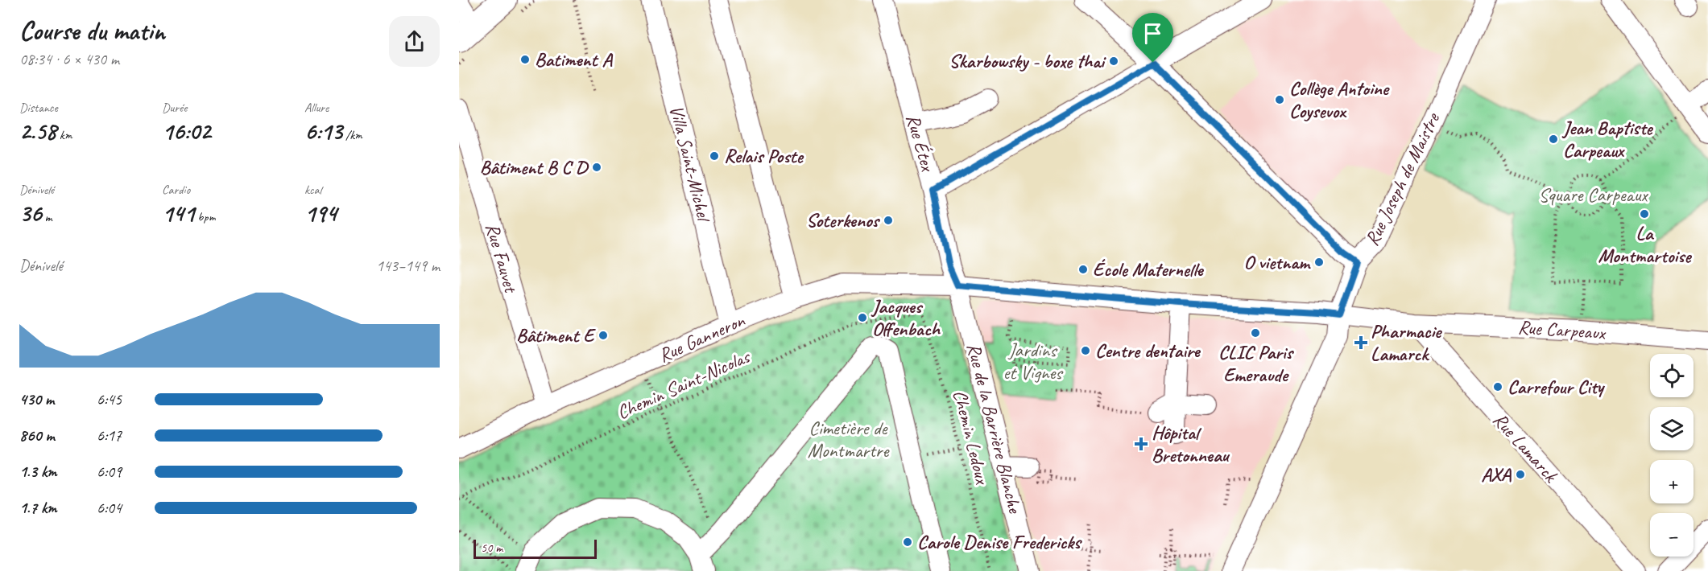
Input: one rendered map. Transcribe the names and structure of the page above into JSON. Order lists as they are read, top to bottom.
{
  "streets": {
    "street": [
      "Rue Étex",
      "Villa Saint-Michel",
      "Rue Joseph de Maistre",
      "Rue Fauvet",
      "Rue Carpeaux",
      "Rue Ganneron",
      "Rue de la Barrière Blanche",
      "Rue Lamarck"
    ],
    "path": ["Chemin Saint-Nicolas", "Chemin Ledoux"]
  },
  "crossings": [
    ["Rue Étex", "Rue Ganneron"],
    ["Rue Étex", "Rue de la Barrière Blanche"],
    ["Villa Saint-Michel", "Rue Ganneron"],
    ["Rue Joseph de Maistre", "Rue Carpeaux"],
    ["Rue Fauvet", "Rue Ganneron"],
    ["Rue Carpeaux", "Rue Lamarck"],
    ["Rue Ganneron", "Rue de la Barrière Blanche"],
    ["Chemin Saint-Nicolas", "Chemin Ledoux"]
  ],
  "parks": ["Square Carpeaux", "Jardins et Vignes", "Cimetière de Montmartre"],
  "places": {
    "other": [
      "Batiment A",
      "Skarbowsky - boxe thai",
      "Collège Antoine Coysevox",
      "Jean Baptiste Carpeaux",
      "Relais Poste",
      "Bâtiment B C D",
      "La Montmartoise",
      "Soterkenos",
      "O vietnam",
      "École Maternelle",
      "Jacques Offenbach",
      "CLIC Paris Emeraude",
      "Bâtiment E",
      "Centre dentaire",
      "Carrefour City",
      "AXA",
      "Carole Denise Fredericks"
    ],
    "health": ["Pharmacie Lamarck", "Hôpital Bretonneau"]
  },
  "scale_bar": "50 m",
  "page": {
    "heading": ["Course du matin", "08:34 · 6 × 430 m"],
    "stats": [
      ["Distance", "2.58 km"],
      ["Durée", "16:02"],
      ["Allure", "6:13 /km"],
      ["Dénivelé", "36 m"],
      ["Cardio", "141 bpm"],
      ["kcal", "194"]
    ],
    "chart": ["Dénivelé", "143–149 m"],
    "map_buttons": ["+", "−"],
    "list": [
      {
        "name": "430 m",
        "note": "6:45"
      },
      {
        "name": "860 m",
        "note": "6:17"
      },
      {
        "name": "1.3 km",
        "note": "6:09"
      },
      {
        "name": "1.7 km",
        "note": "6:04"
      }
    ],
    "scale": "50 m"
  }
}
